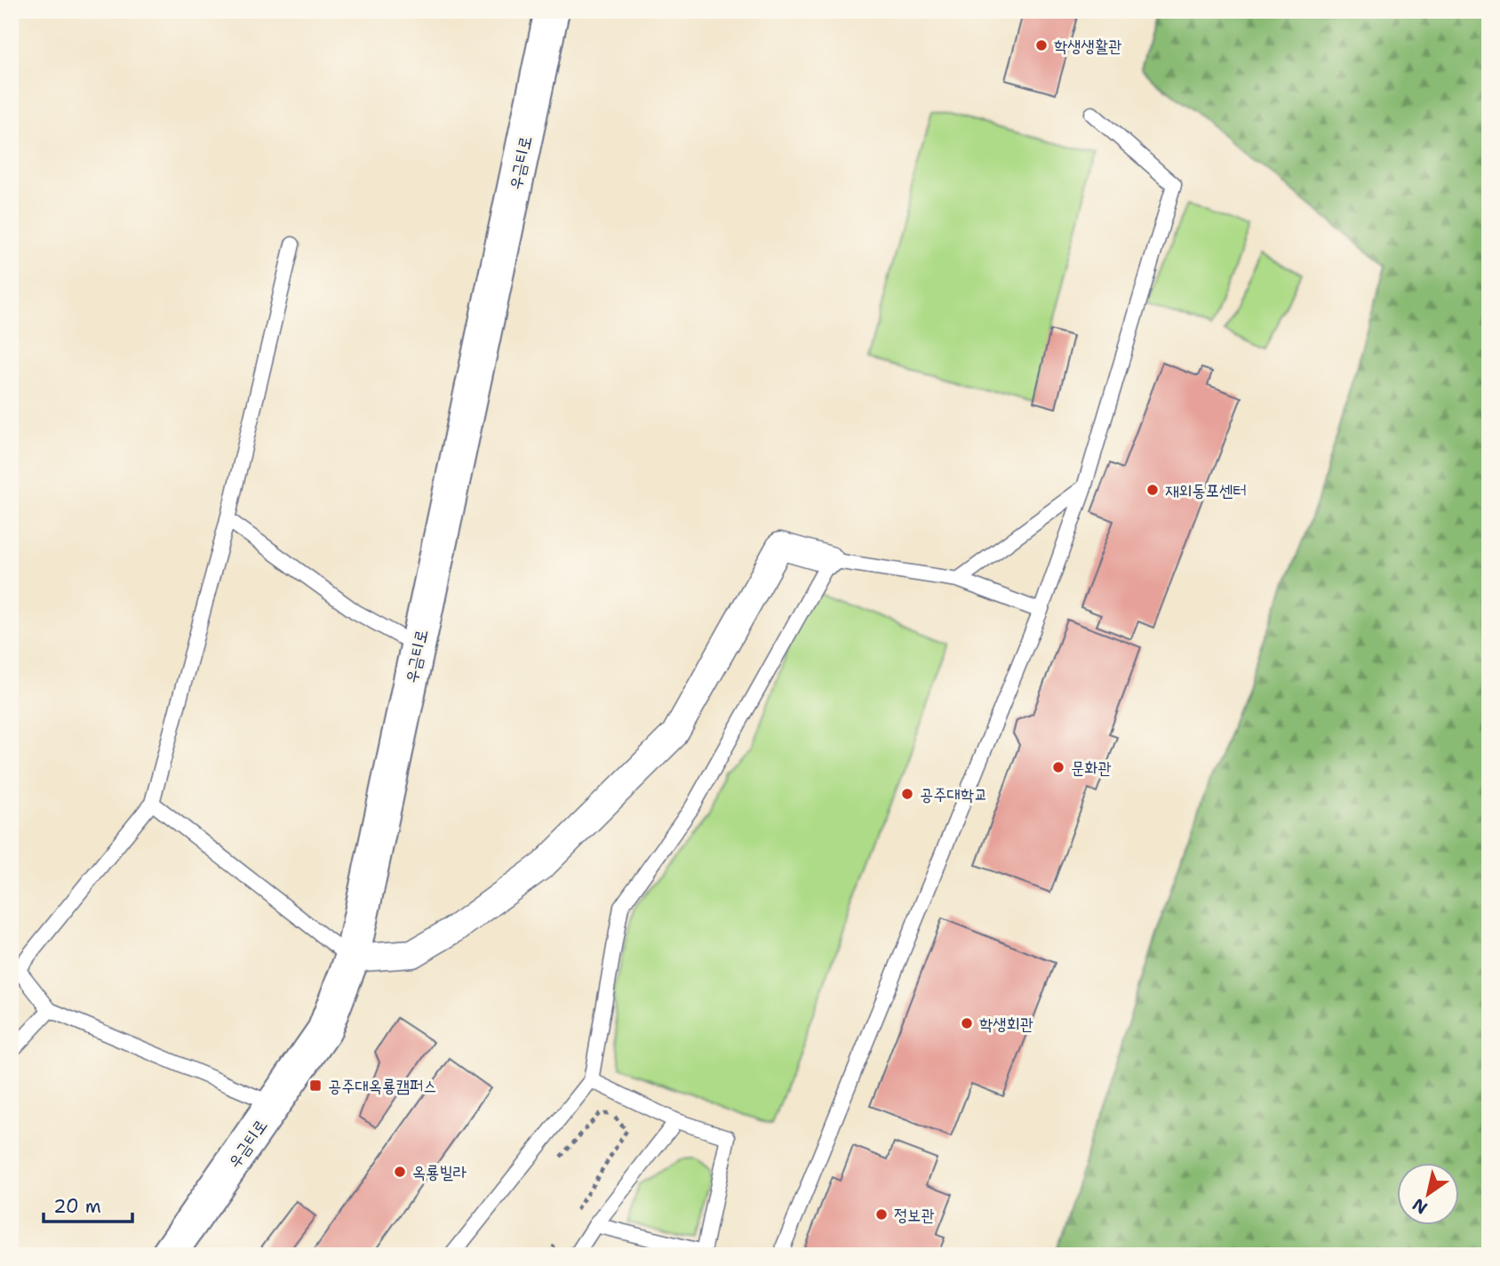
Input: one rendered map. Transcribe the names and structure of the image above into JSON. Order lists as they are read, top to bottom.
{
  "streets": {
    "main road": ["우금티로"]
  },
  "places": {
    "other": [
      "학생생활관",
      "재외동포센터",
      "문화관",
      "공주대학교",
      "학생회관",
      "옥룡빌라",
      "정보관"
    ],
    "transit": ["공주대옥룡캠퍼스"]
  },
  "scale_bar": "20 m",
  "north": "bottom left"
}
